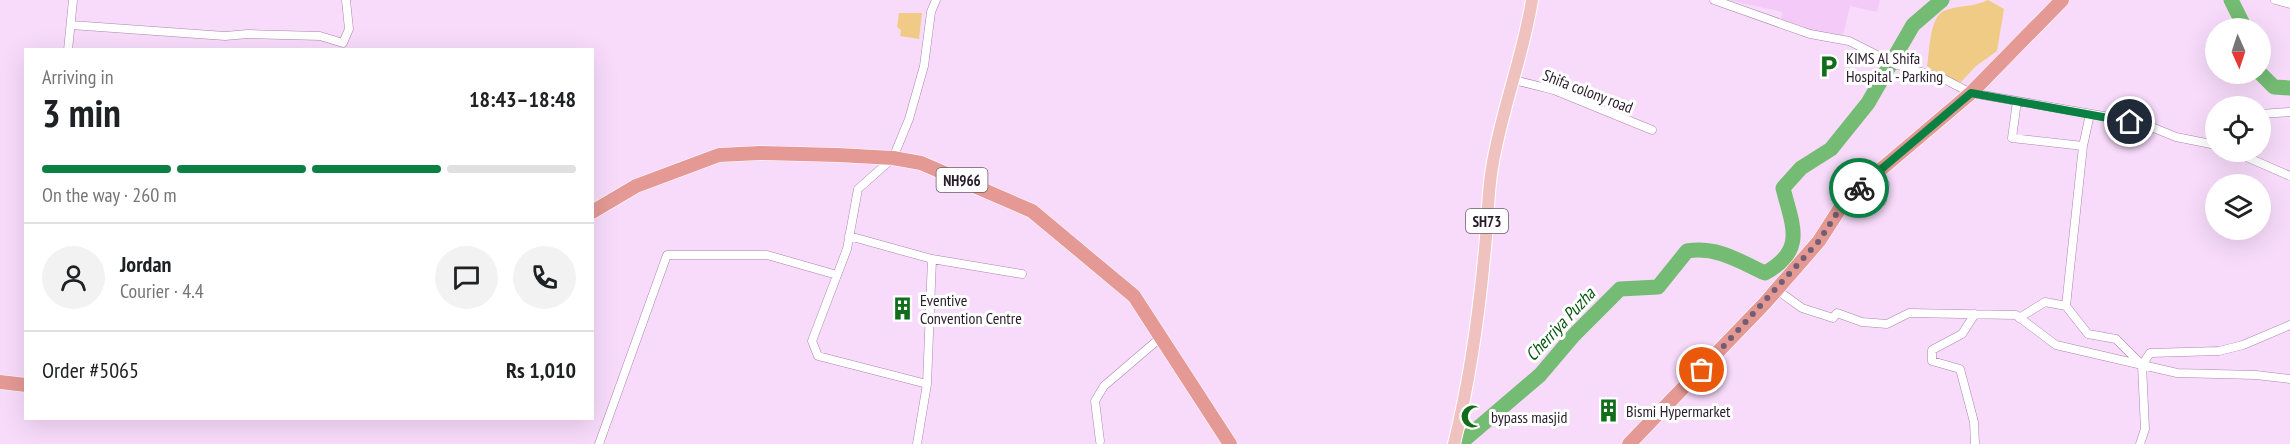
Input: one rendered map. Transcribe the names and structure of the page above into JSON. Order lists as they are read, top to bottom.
{
  "streets": {
    "highway": ["NH966"],
    "main road": ["SH73"],
    "street": ["Shifa colony road"]
  },
  "crossings": [
    ["Shifa colony road", "SH73"]
  ],
  "water": ["Cherriya Puzha"],
  "places": {
    "parking": ["KIMS Al Shifa Hospital - Parking"],
    "building": ["Eventive Convention Centre", "Bismi Hypermarket"],
    "mosque": ["bypass masjid"]
  },
  "north": "bottom",
  "page": {
    "heading": ["3 min", "Arriving in", "18:43–18:48"],
    "panel": [
      "Jordan",
      "Courier · 4.4",
      "Order #5065",
      "Rs 1,010"
    ],
    "bar": "On the way · 260 m"
  }
}
